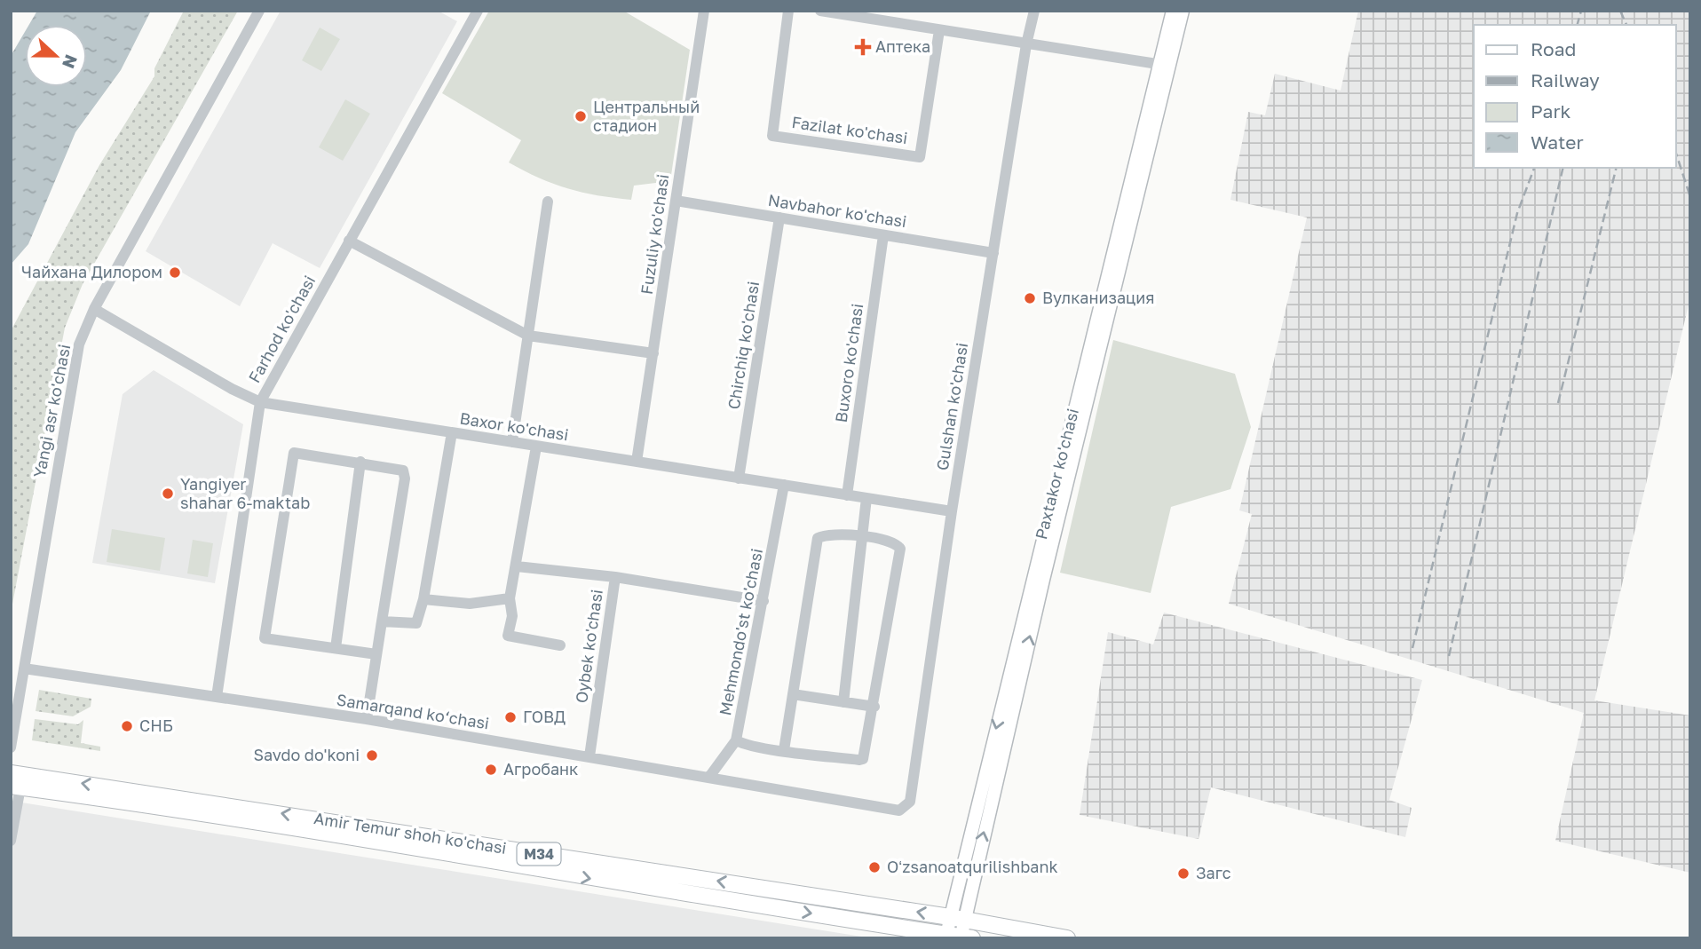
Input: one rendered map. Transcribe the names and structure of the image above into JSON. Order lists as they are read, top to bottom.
{
  "streets": {
    "highway": ["Amir Temur shoh ko'chasi", "M34"],
    "main road": ["Paxtakor ko'chasi"],
    "street": [
      "Fazilat ko'chasi",
      "Navbahor ko'chasi",
      "Fuzuliy ko'chasi",
      "Farhod ko'chasi",
      "Chirchiq ko'chasi",
      "Buxoro ko'chasi",
      "Gulshan ko'chasi",
      "Yangi asr ko'chasi",
      "Baxor ko'chasi",
      "Mehmondo'st ko'chasi",
      "Oybek ko'chasi",
      "Samarqand ko‘chasi"
    ]
  },
  "crossings": [
    ["Navbahor ko'chasi", "Fuzuliy ko'chasi"],
    ["Navbahor ko'chasi", "Chirchiq ko'chasi"],
    ["Navbahor ko'chasi", "Buxoro ko'chasi"],
    ["Navbahor ko'chasi", "Gulshan ko'chasi"],
    ["Fuzuliy ko'chasi", "Baxor ko'chasi"],
    ["Farhod ko'chasi", "Baxor ko'chasi"],
    ["Farhod ko'chasi", "Samarqand ko‘chasi"],
    ["Chirchiq ko'chasi", "Baxor ko'chasi"],
    ["Buxoro ko'chasi", "Baxor ko'chasi"],
    ["Gulshan ko'chasi", "Baxor ko'chasi"],
    ["Gulshan ko'chasi", "Samarqand ko‘chasi"],
    ["Yangi asr ko'chasi", "Baxor ko'chasi"],
    ["Yangi asr ko'chasi", "Samarqand ko‘chasi"],
    ["Baxor ko'chasi", "Mehmondo'st ko'chasi"],
    ["Paxtakor ko'chasi", "Amir Temur shoh ko'chasi"],
    ["Mehmondo'st ko'chasi", "Samarqand ko‘chasi"],
    ["Oybek ko'chasi", "Samarqand ko‘chasi"]
  ],
  "places": {
    "health": ["Аптека"],
    "other": [
      "Центральный стадион",
      "Чайхана Дилором",
      "Вулканизация",
      "Yangiyer shahar 6-maktab",
      "ГОВД",
      "СНБ",
      "Savdo do'koni",
      "Агробанк",
      "Oʻzsanoatqurilishbank",
      "Загс"
    ]
  },
  "legend": [
    "Road",
    "Railway",
    "Park",
    "Water"
  ],
  "north": "right"
}
